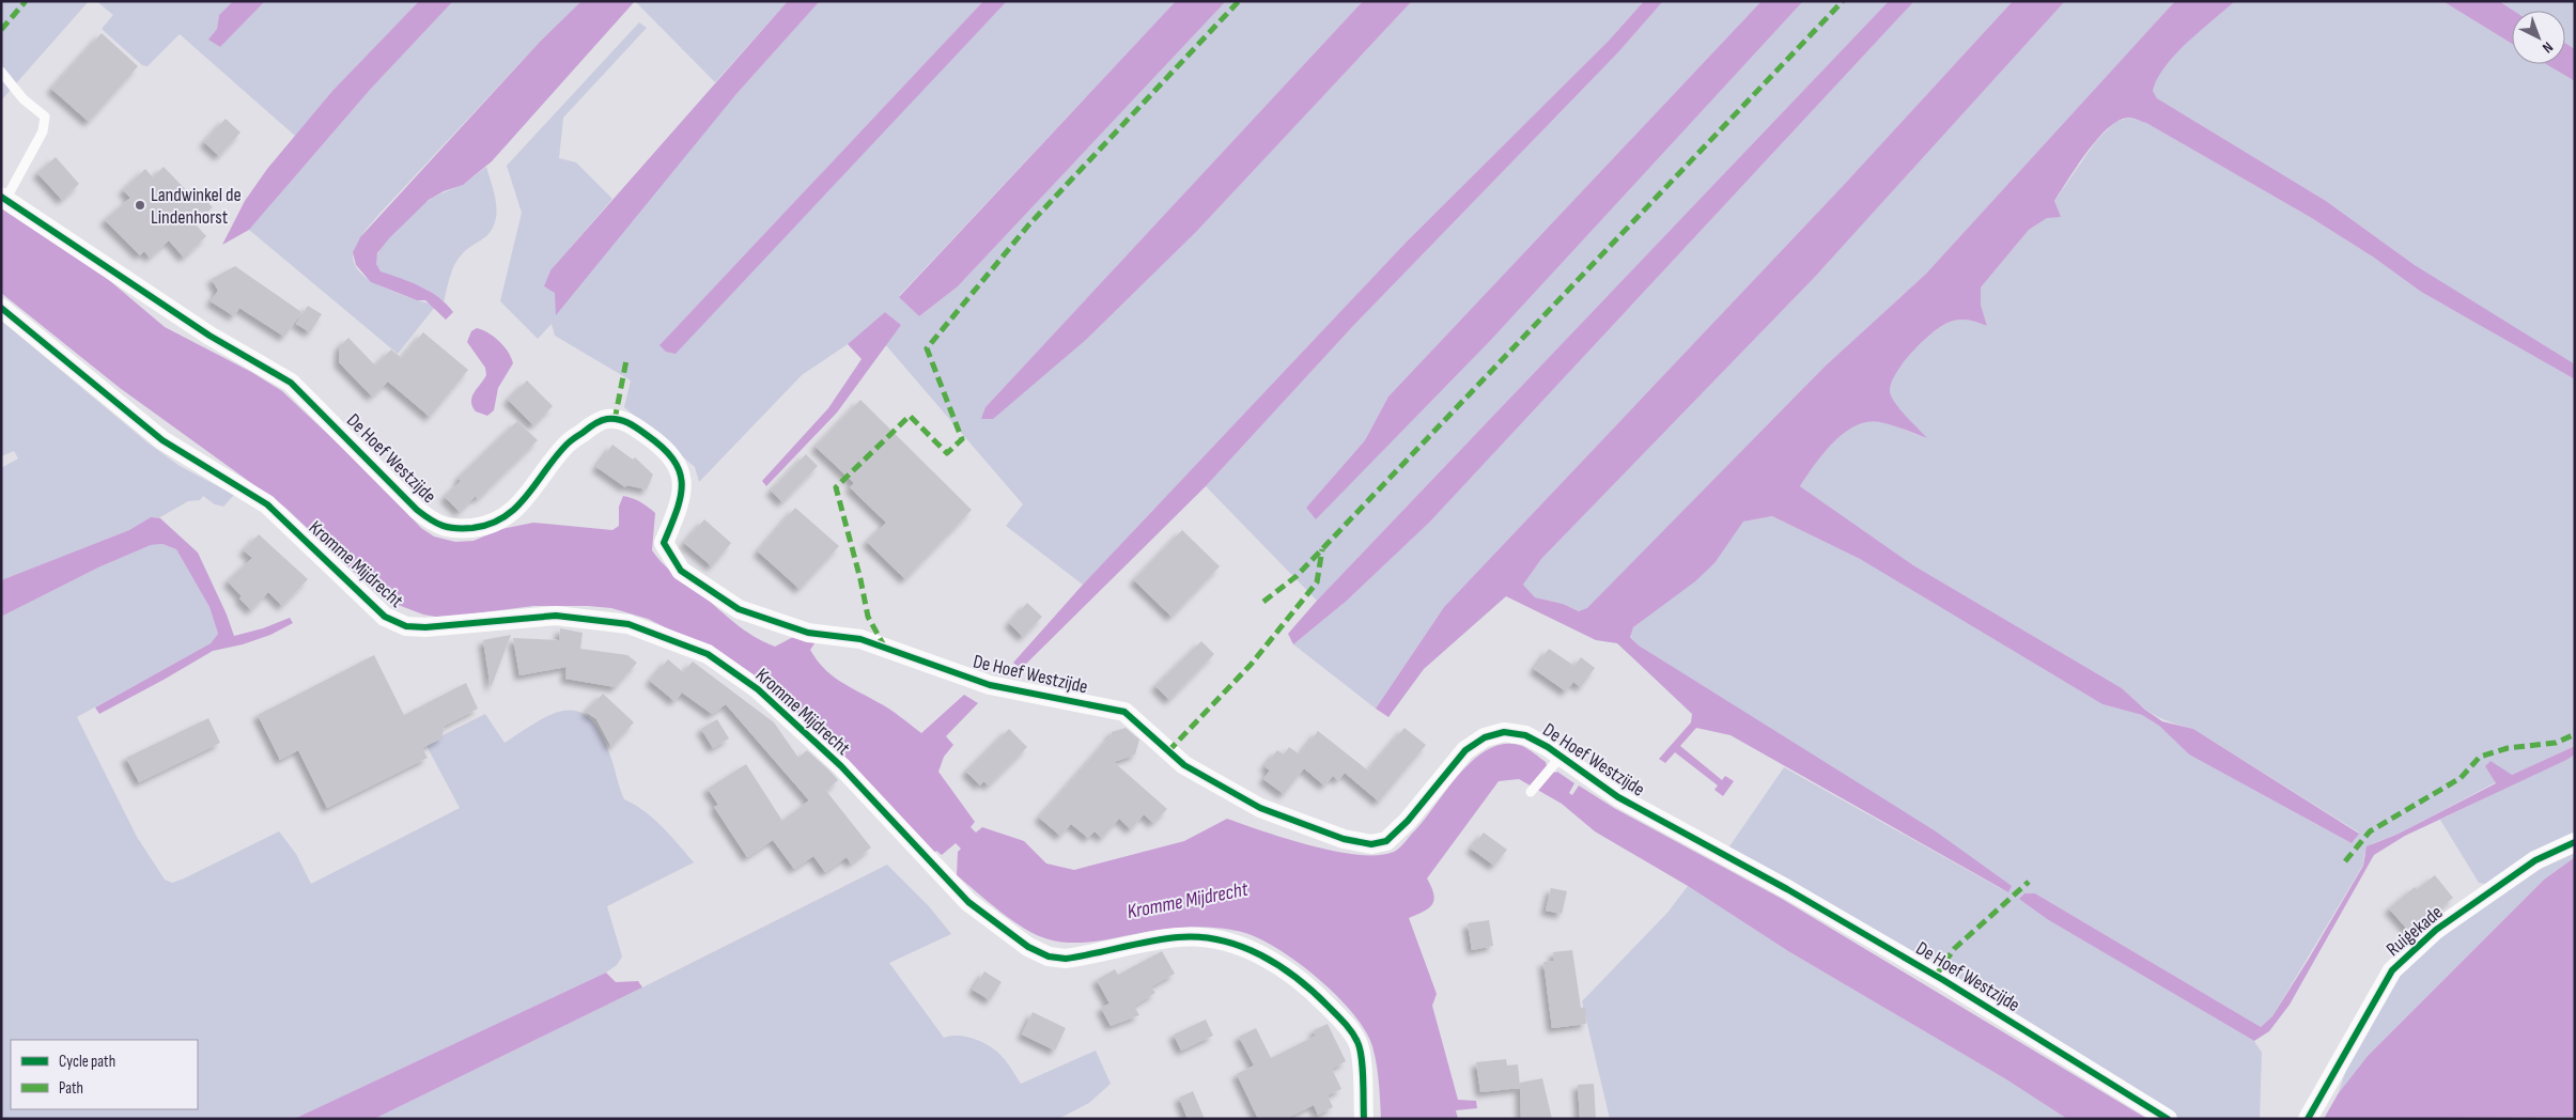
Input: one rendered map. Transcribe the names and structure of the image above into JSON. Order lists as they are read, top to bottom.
{
  "streets": {
    "street": ["De Hoef Westzijde", "Kromme Mijdrecht", "Ruigekade"]
  },
  "water": ["Kromme Mijdrecht"],
  "places": ["Landwinkel de Lindenhorst"],
  "legend": ["Cycle path", "Path"],
  "north": "bottom right"
}
